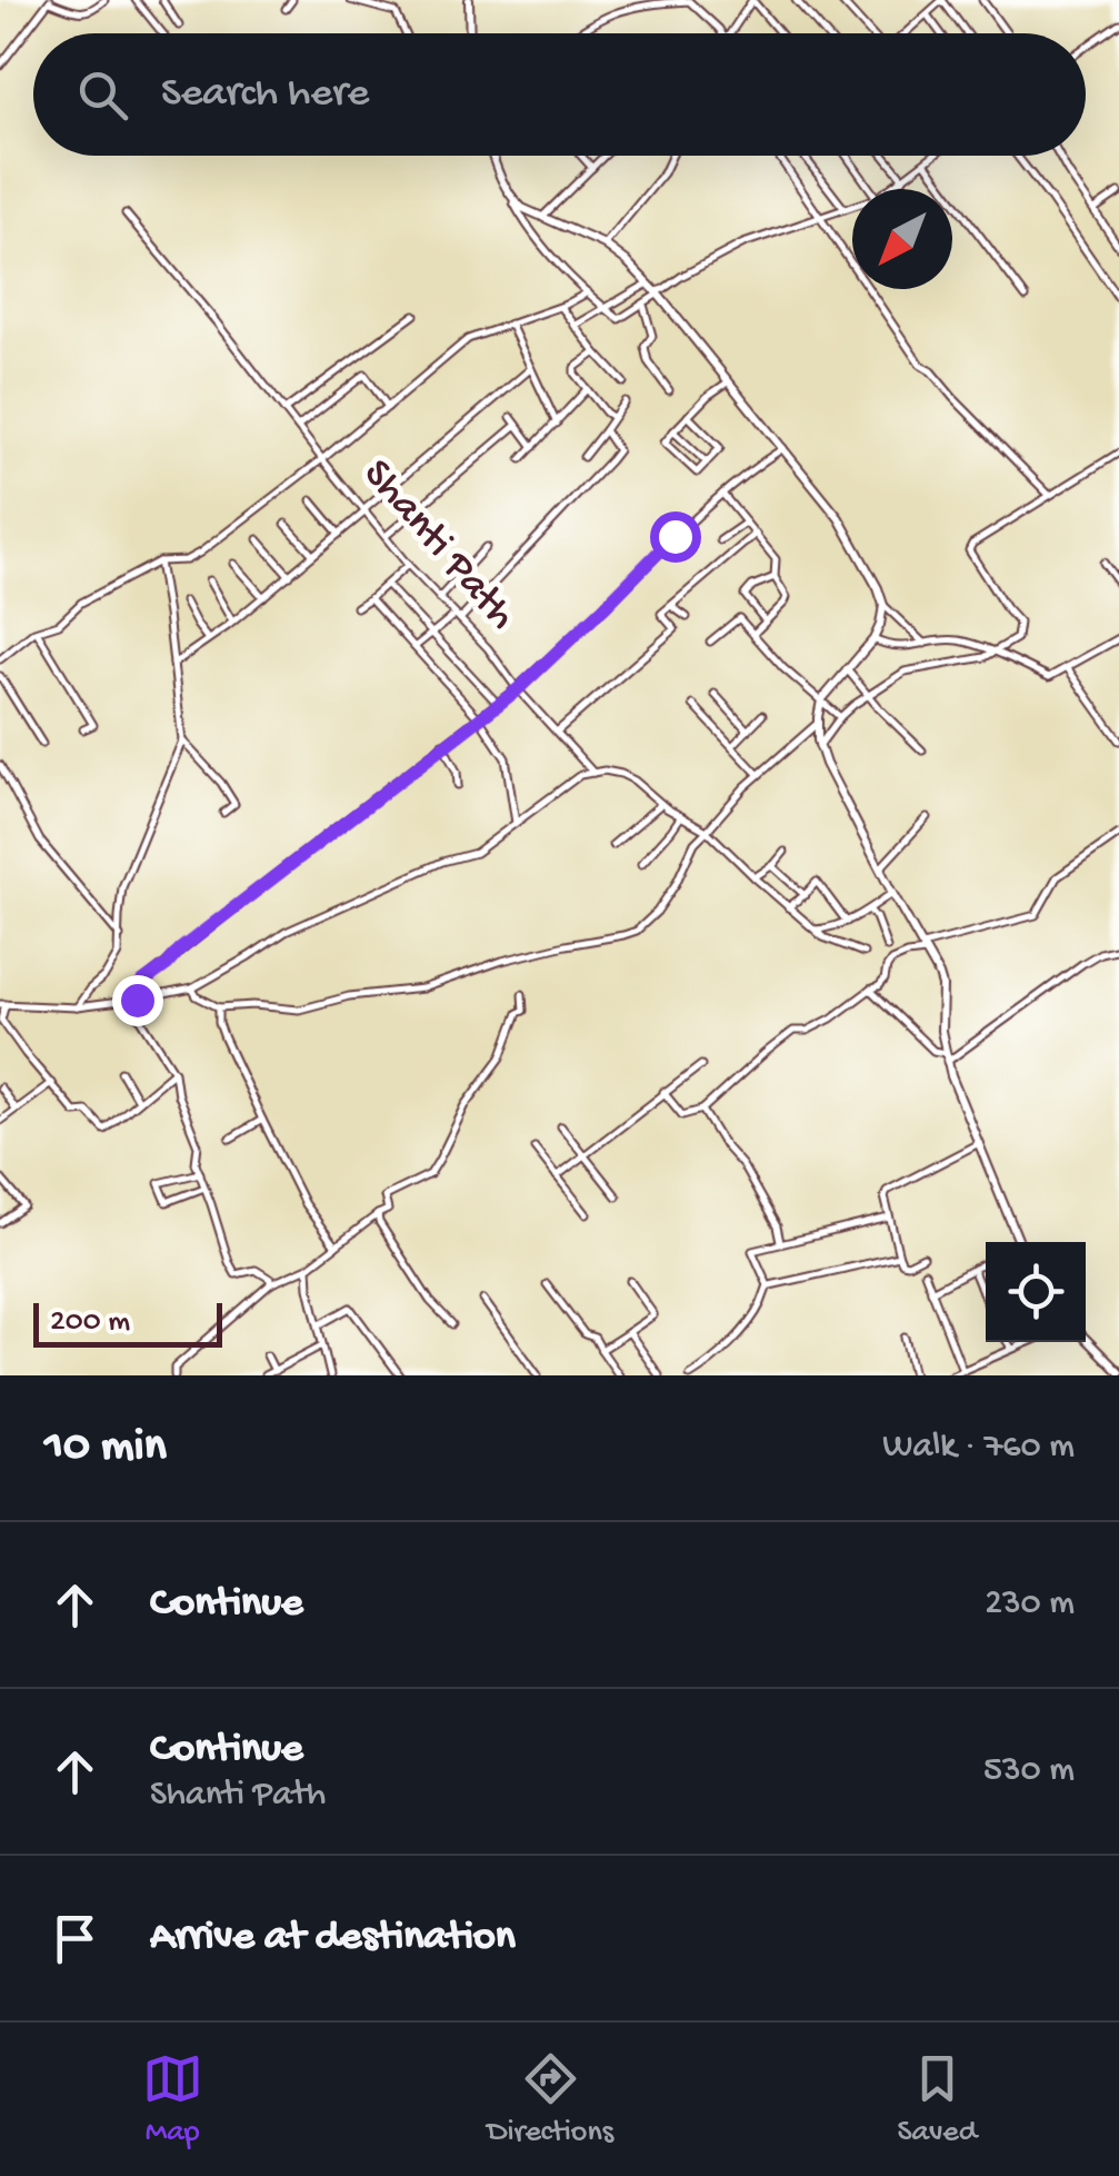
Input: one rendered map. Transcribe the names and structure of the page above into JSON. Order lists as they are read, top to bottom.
{
  "streets": {
    "street": ["Shanti Path"]
  },
  "scale_bar": "200 m",
  "north": "bottom left",
  "page": {
    "search": "Search here",
    "scale": "200 m",
    "heading": ["10 min", "Walk · 760 m"],
    "list": [
      ["Continue", "230 m"],
      ["Continue", "Shanti Path", "530 m"],
      "Arrive at destination"
    ],
    "nav": ["Map", "Directions", "Saved"]
  }
}
